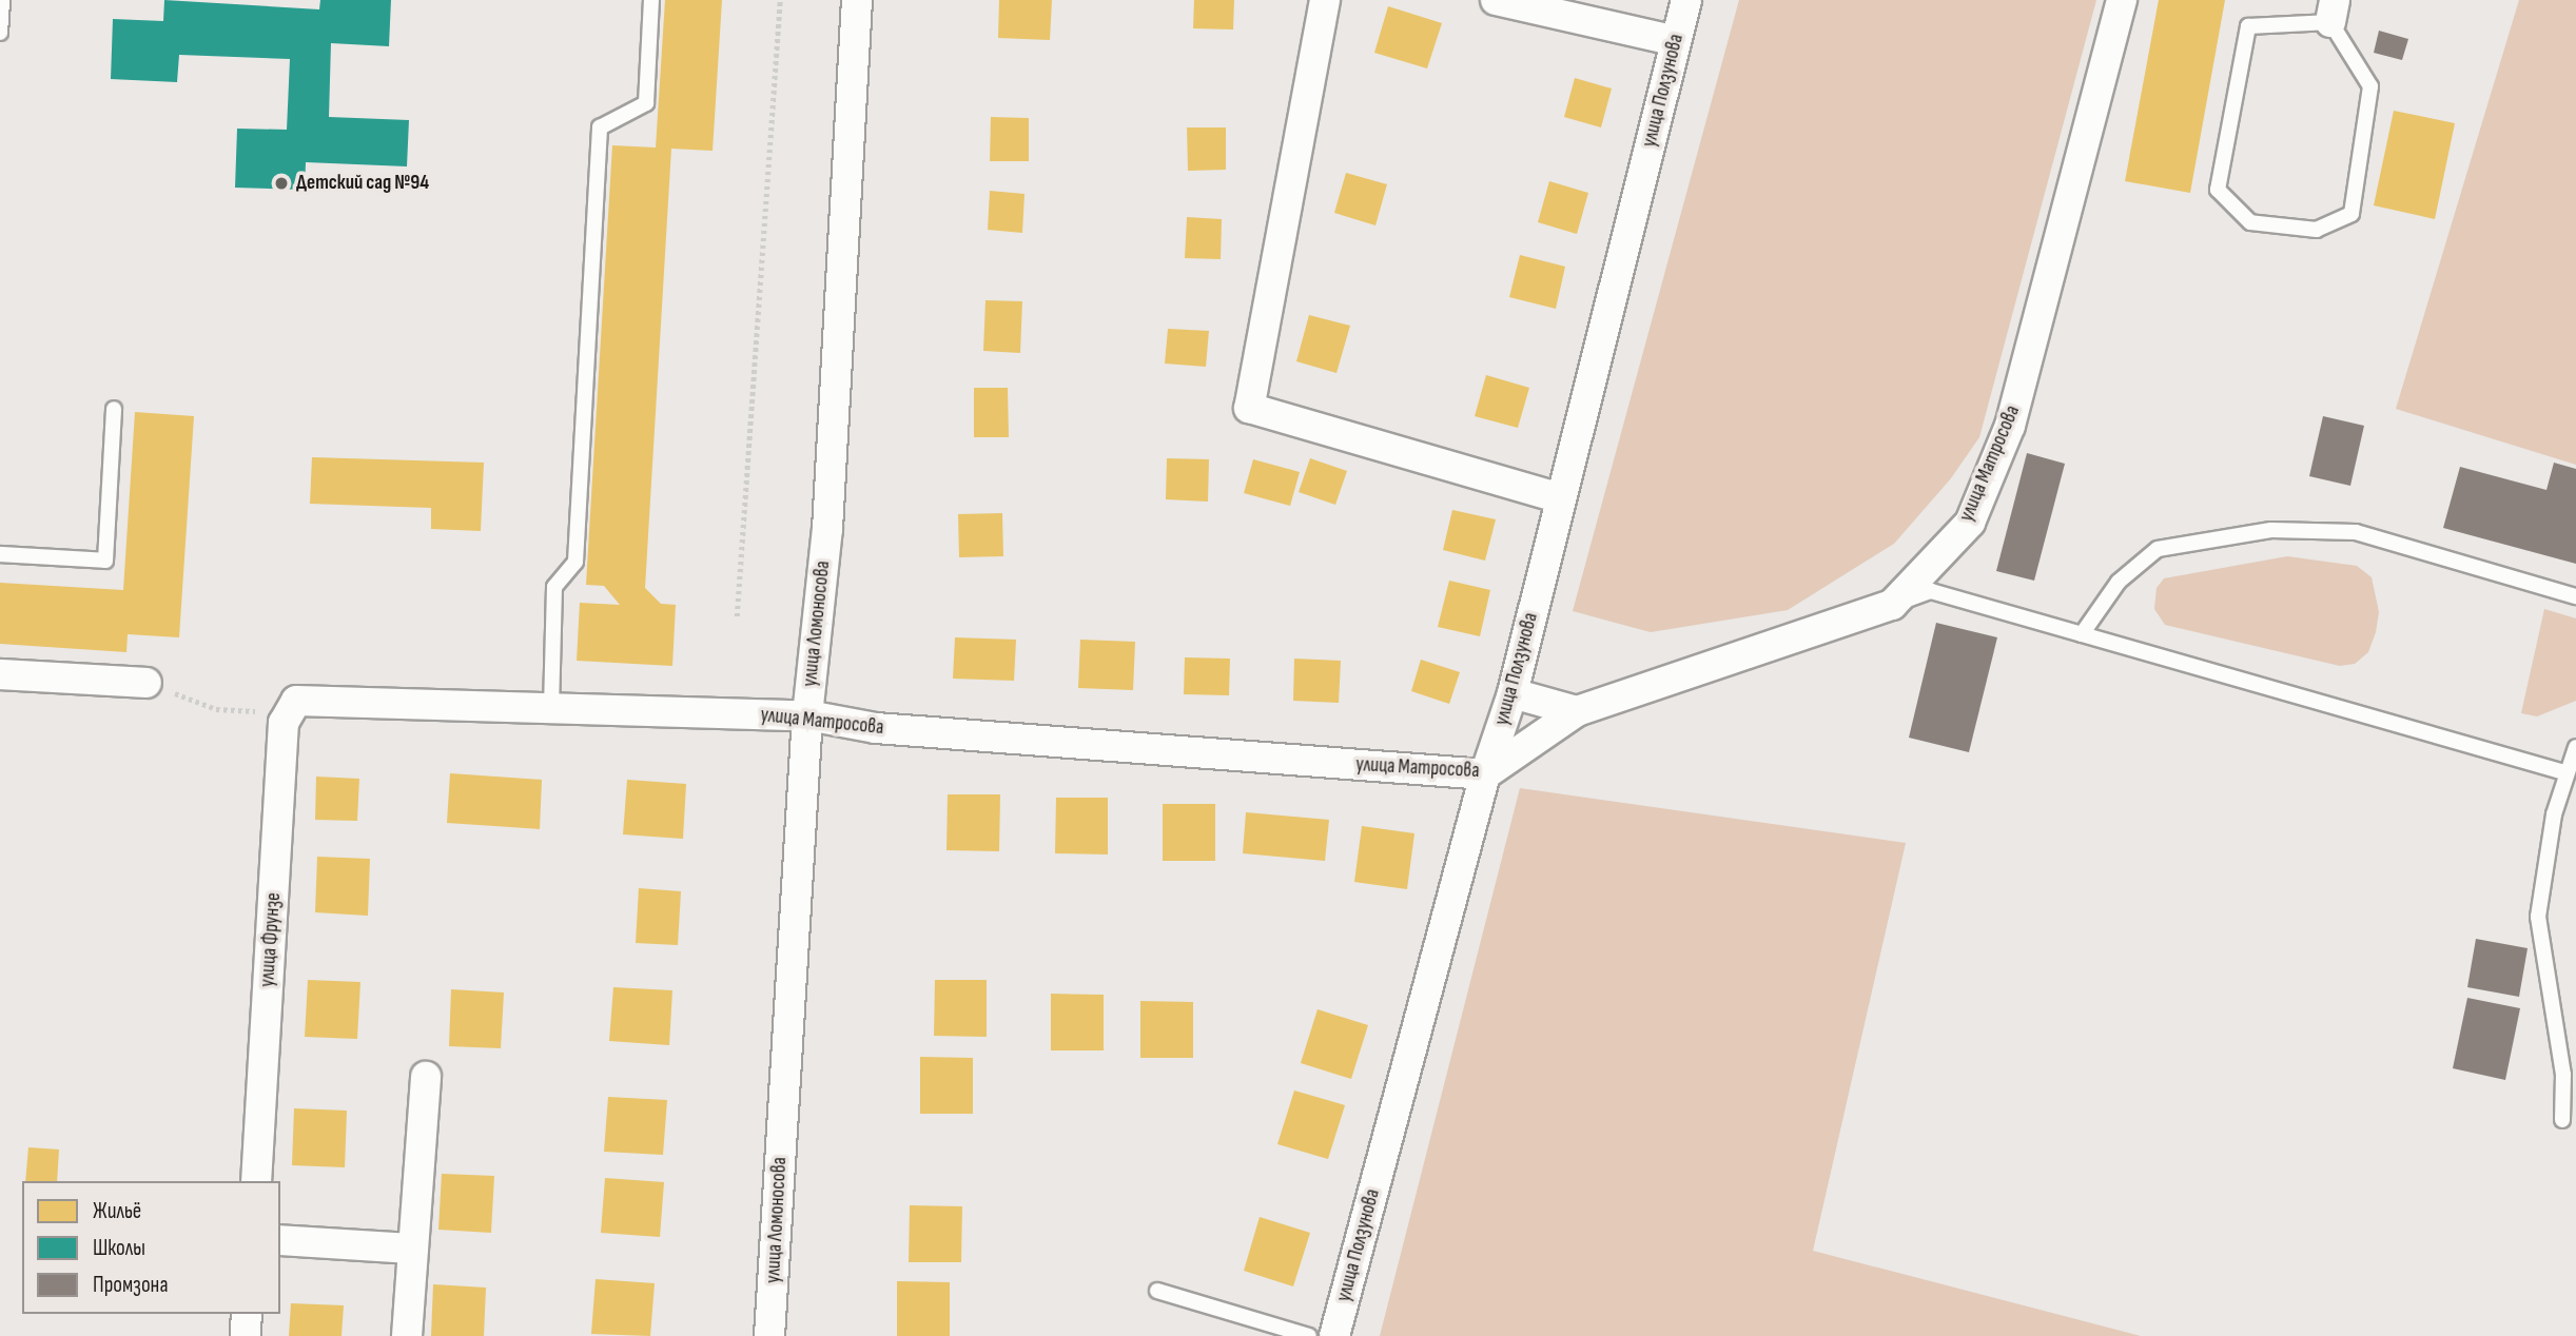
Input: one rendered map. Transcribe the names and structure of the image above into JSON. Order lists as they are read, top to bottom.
{
  "streets": {
    "street": [
      "улица Ползунова",
      "улица Матросова",
      "улица Ломоносова",
      "улица Фрунзе"
    ]
  },
  "crossings": [
    ["улица Ползунова", "улица Матросова"],
    ["улица Матросова", "улица Ломоносова"],
    ["улица Матросова", "улица Фрунзе"]
  ],
  "places": ["Детский сад №94"],
  "legend": ["Жильё", "Школы", "Промзона"]
}
